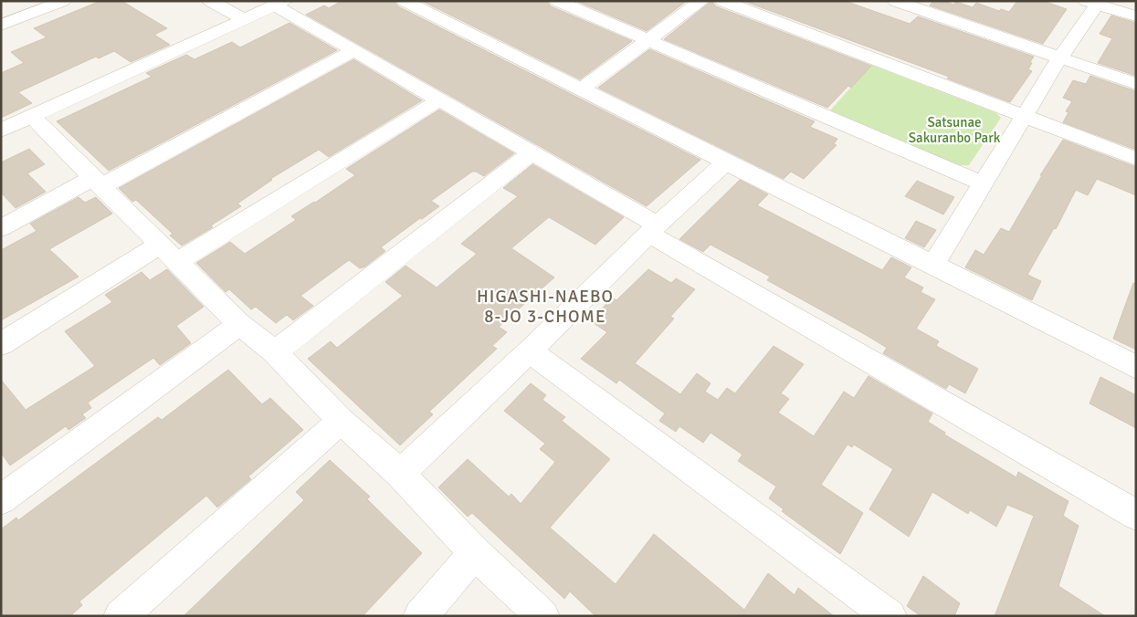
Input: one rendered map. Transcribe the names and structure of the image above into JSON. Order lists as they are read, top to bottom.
{
  "districts": ["HIGASHI-NAEBO 8-JO 3-CHOME"],
  "parks": ["Satsunae Sakuranbo Park"]
}
